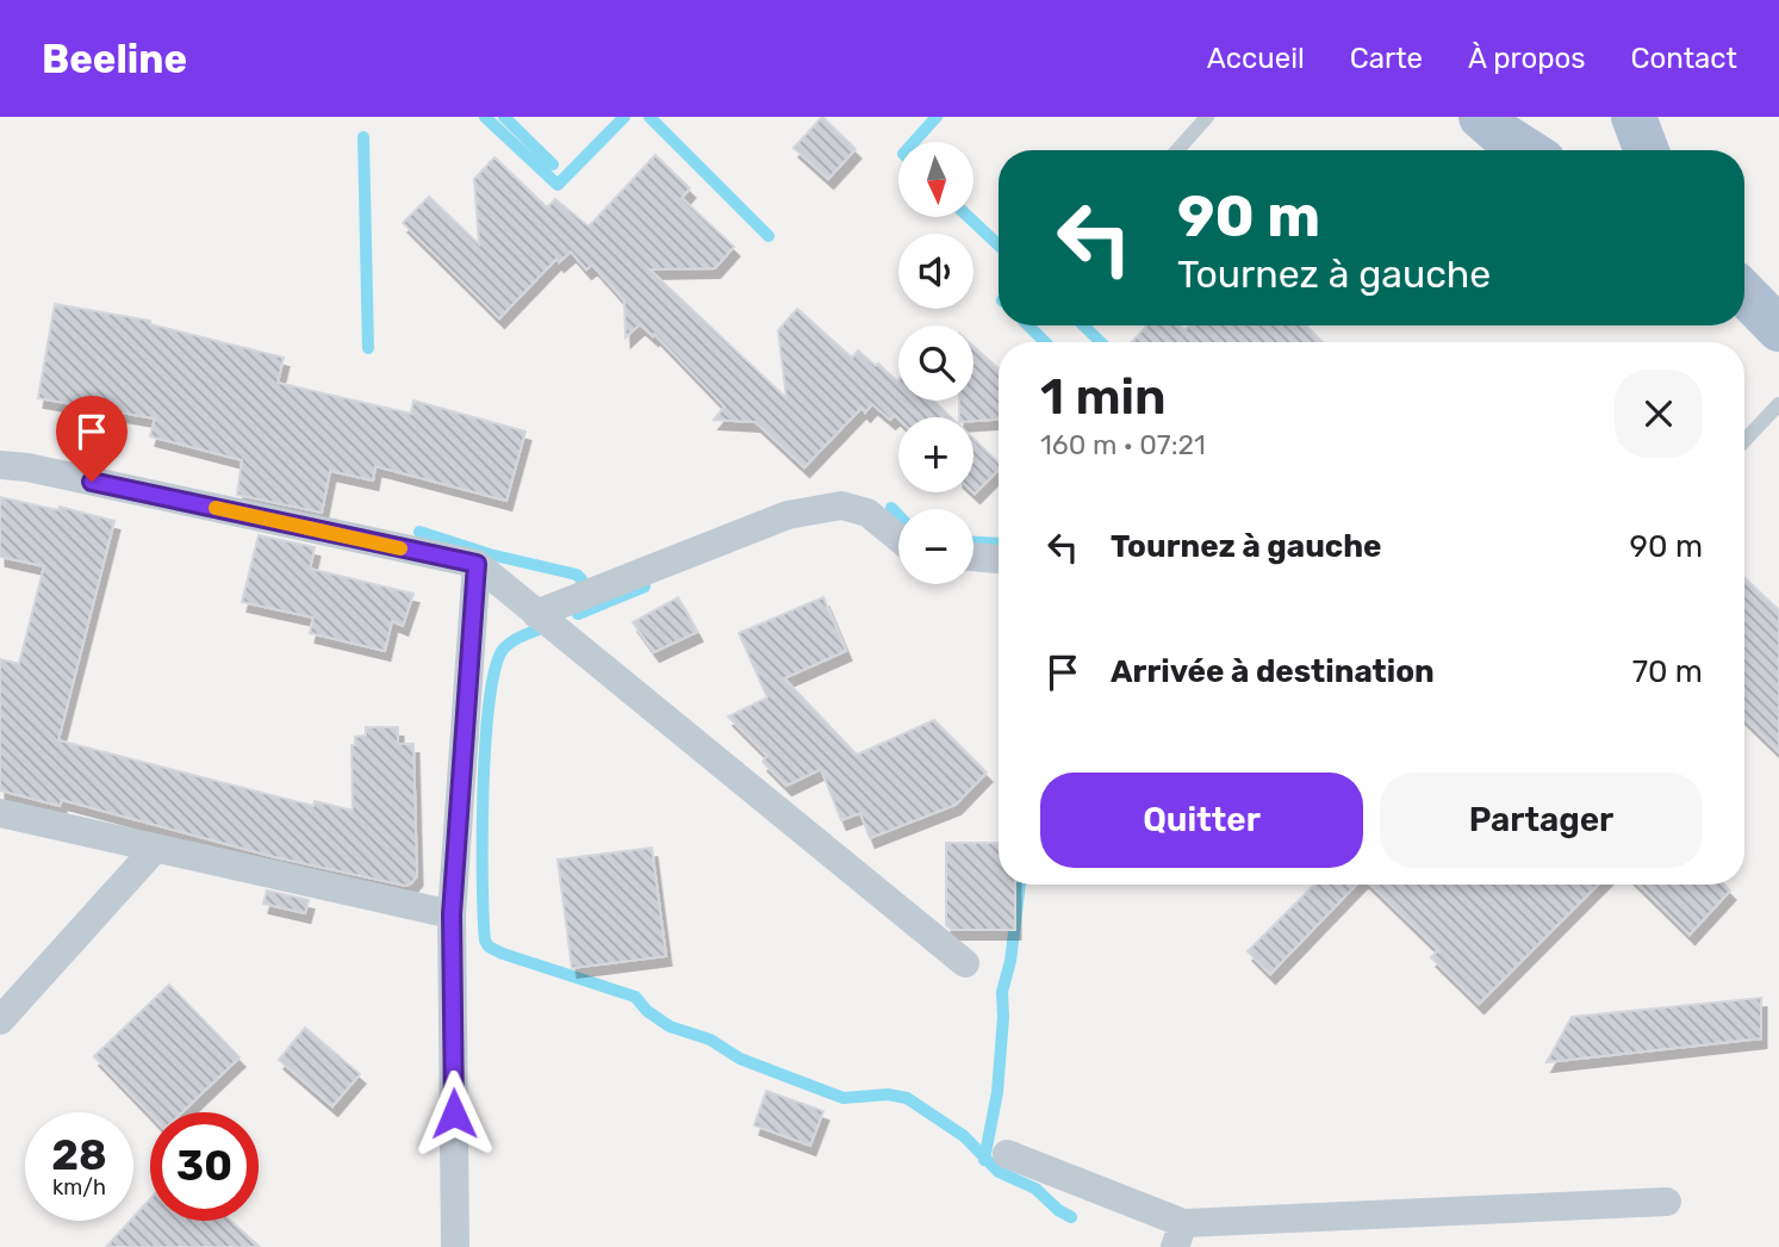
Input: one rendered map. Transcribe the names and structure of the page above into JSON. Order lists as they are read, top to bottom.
{
  "north": "bottom",
  "page": {
    "header": "Beeline",
    "nav": [
      "Accueil",
      "Carte",
      "À propos",
      "Contact"
    ],
    "map_buttons": ["+", "−"],
    "turn": ["90 m", "Tournez à gauche"],
    "heading": ["1 min", "160 m · 07:21"],
    "list": [
      {
        "name": "Tournez à gauche",
        "value": "90 m"
      },
      {
        "name": "Arrivée à destination",
        "value": "70 m"
      }
    ],
    "buttons": ["Quitter", "Partager"],
    "speed": "28 km/h",
    "limit": "30"
  }
}
